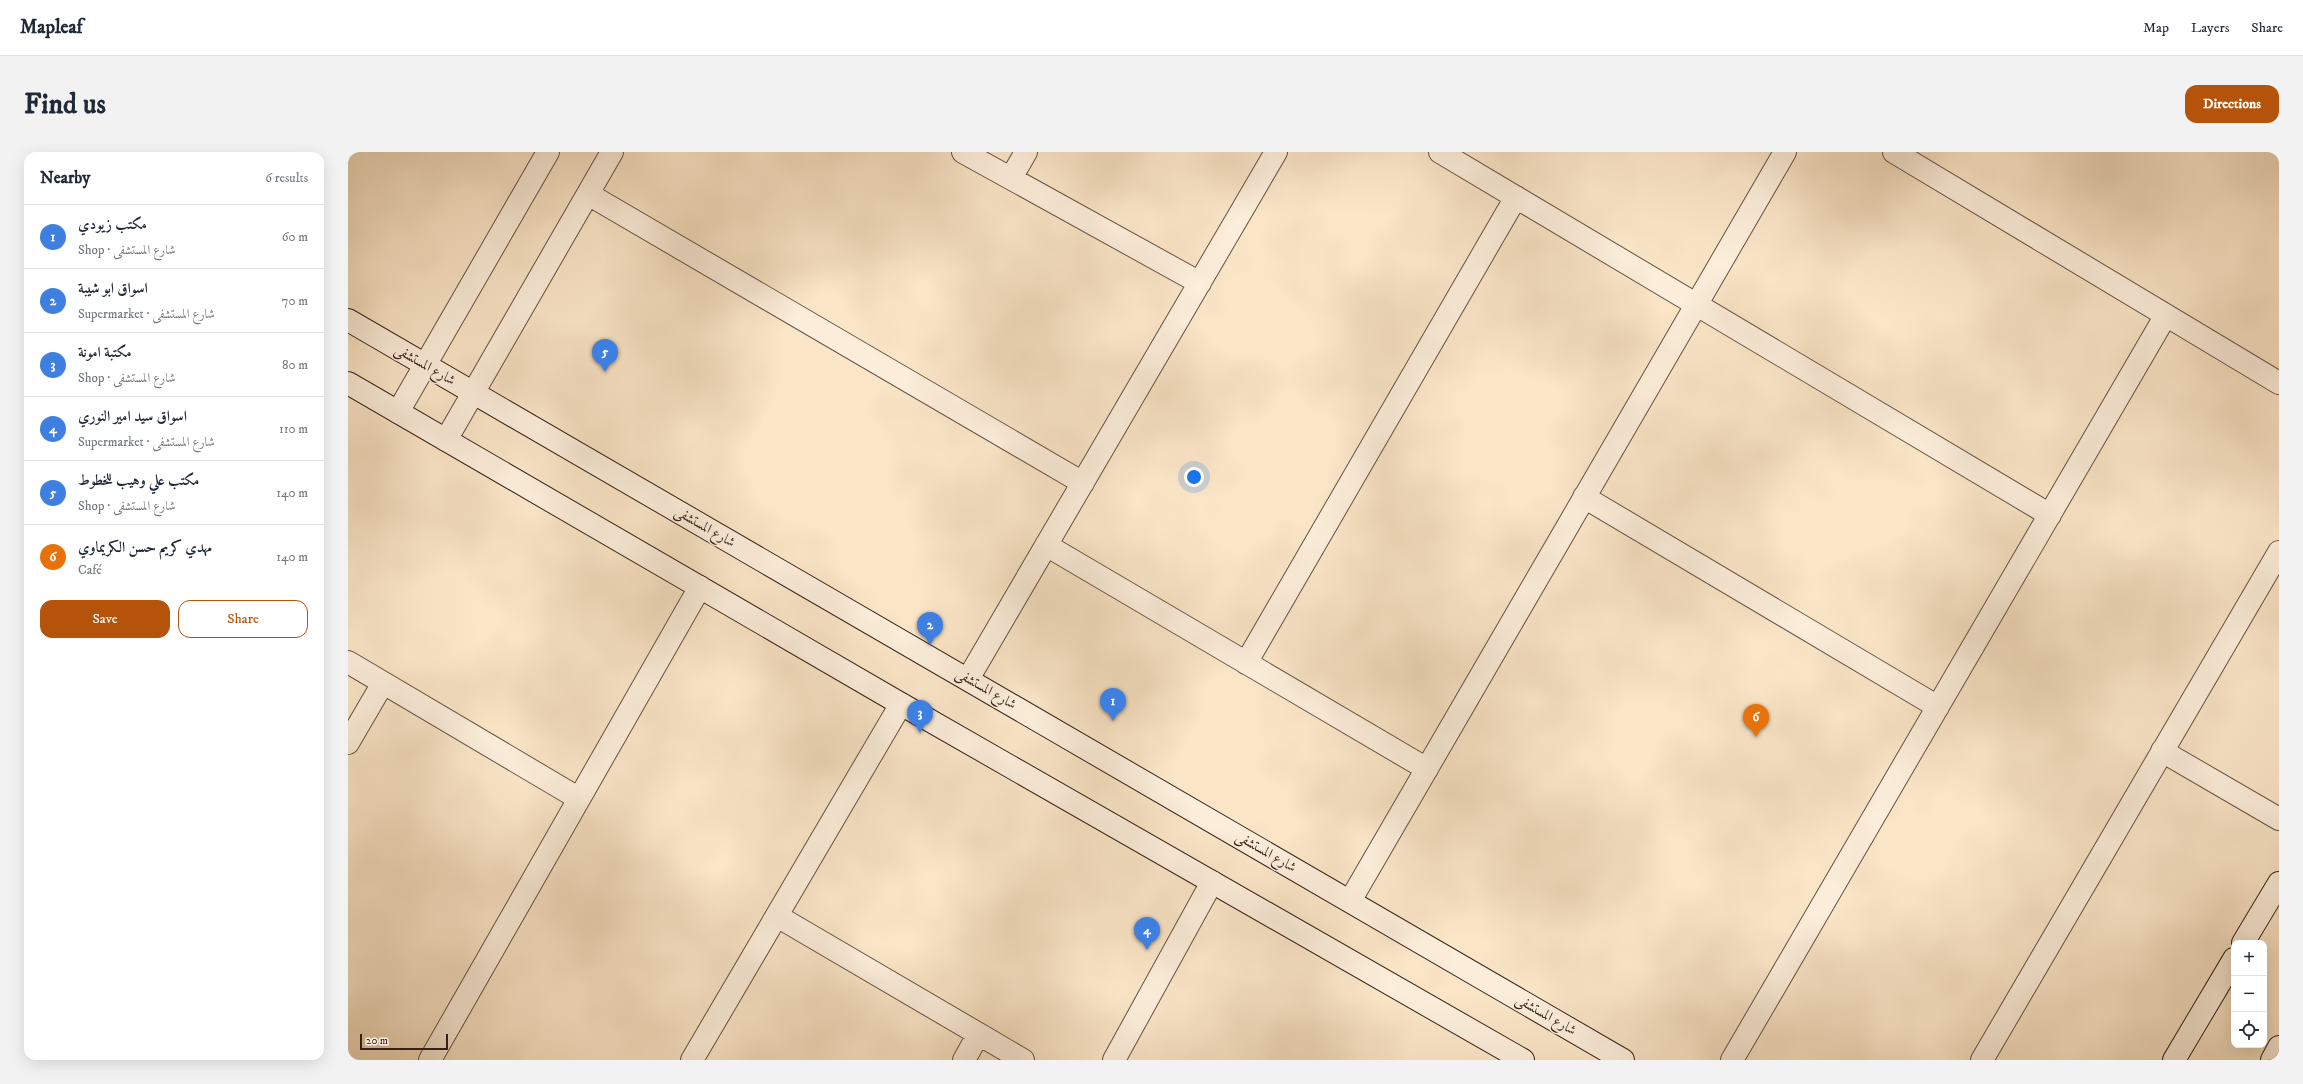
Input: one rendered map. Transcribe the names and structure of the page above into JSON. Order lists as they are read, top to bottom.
{
  "streets": {
    "street": ["شارع المستشفى"]
  },
  "scale_bar": "20 m",
  "page": {
    "header": "Mapleaf",
    "nav": ["Map", "Layers", "Share"],
    "buttons": [
      "Directions",
      ["Save", "Share"]
    ],
    "title": "Find us",
    "heading": ["Nearby", "6 results"],
    "list": [
      {
        "mark": "1",
        "name": "مكتب زيودي",
        "note": "Shop · شارع المستشفى",
        "value": "60 m"
      },
      {
        "mark": "2",
        "name": "اسواق ابو شيبة",
        "note": "Supermarket · شارع المستشفى",
        "value": "70 m"
      },
      {
        "mark": "3",
        "name": "مكتبة امونة",
        "note": "Shop · شارع المستشفى",
        "value": "80 m"
      },
      {
        "mark": "4",
        "name": "اسواق سيد امير النوري",
        "note": "Supermarket · شارع المستشفى",
        "value": "110 m"
      },
      {
        "mark": "5",
        "name": "مكتب علي وهيب للخطوط",
        "note": "Shop · شارع المستشفى",
        "value": "140 m"
      },
      {
        "mark": "6",
        "name": "مهدي كريم حسن الكريماوي",
        "note": "Café",
        "value": "140 m"
      }
    ],
    "pins": [
      "5",
      "2",
      "1",
      "3",
      "6",
      "4"
    ],
    "map_buttons": ["+", "−"],
    "scale": "20 m"
  }
}
